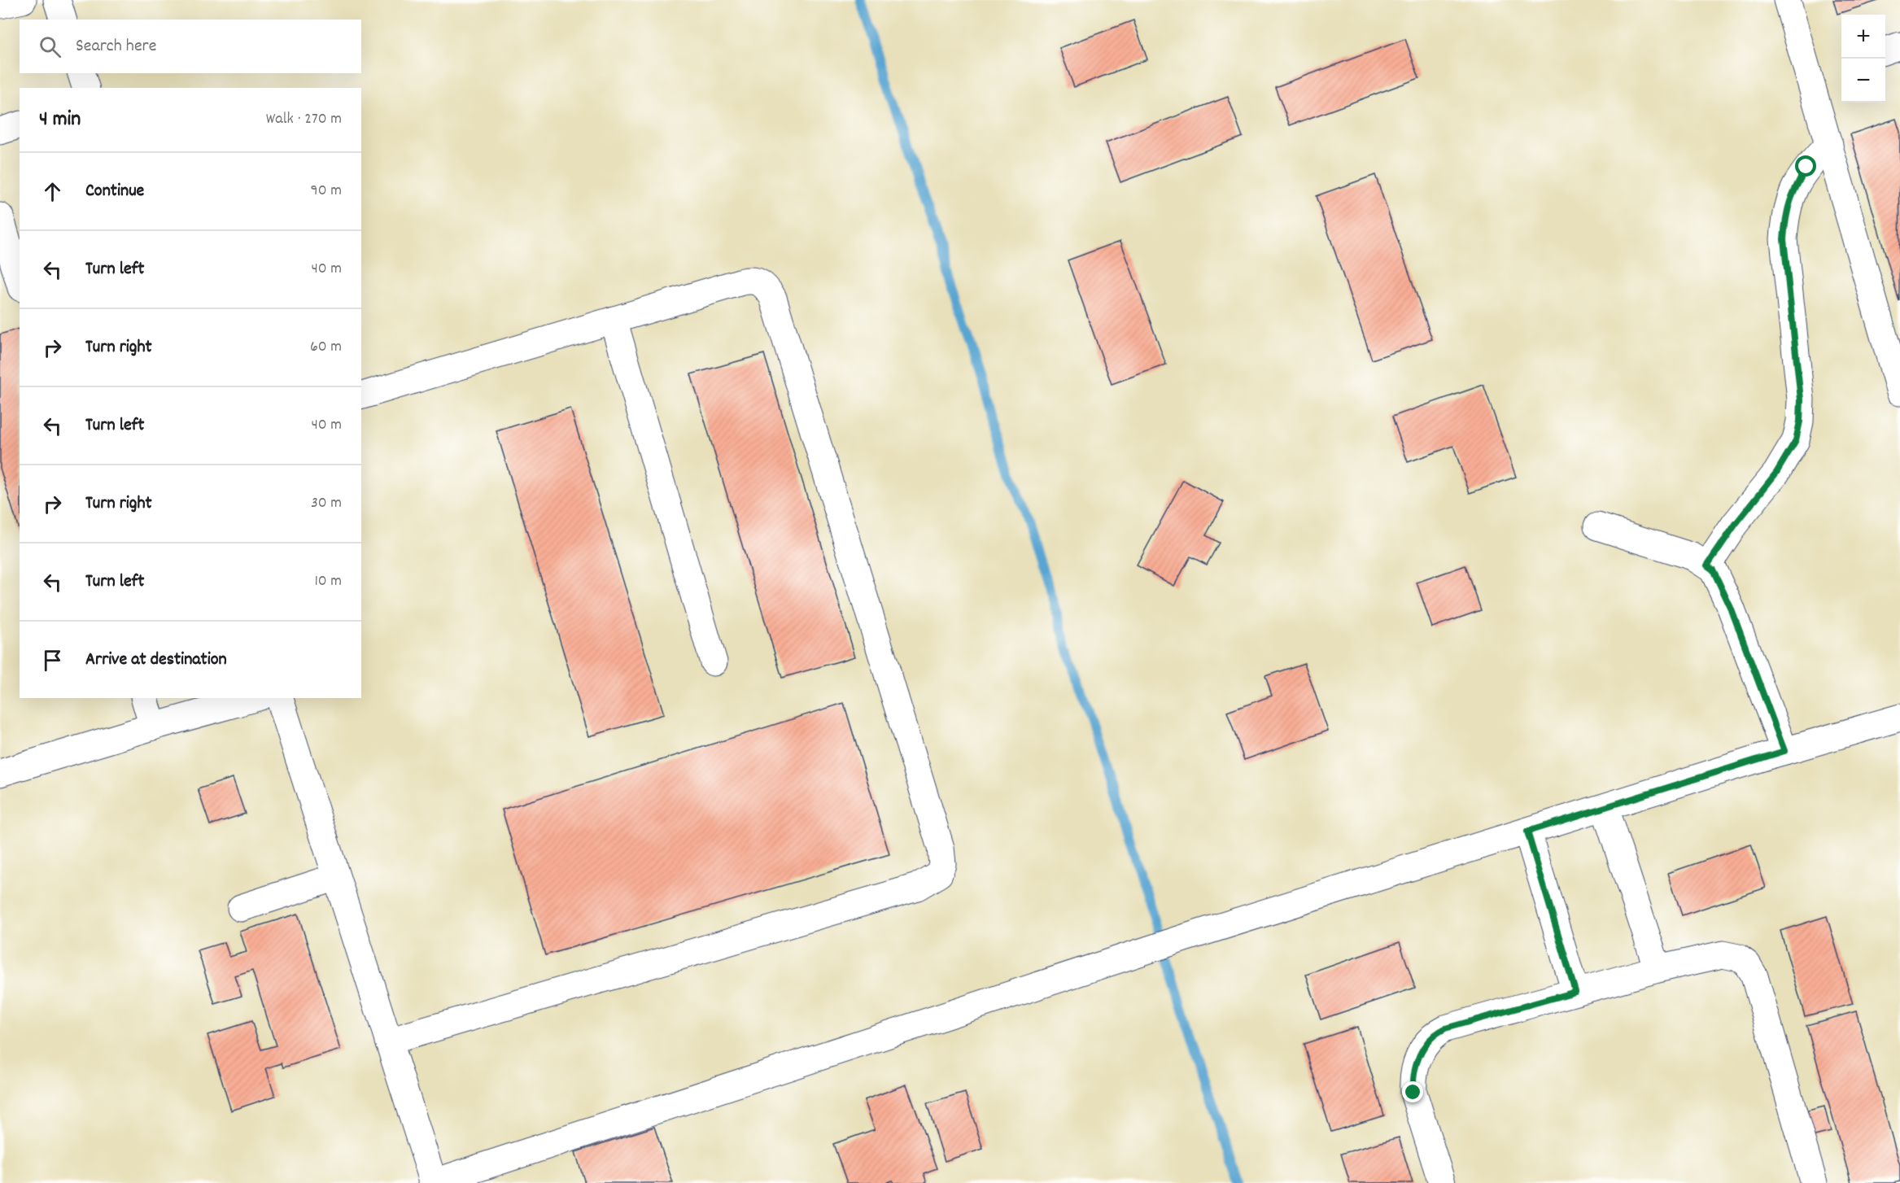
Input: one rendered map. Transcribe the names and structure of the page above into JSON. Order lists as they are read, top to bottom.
{
  "page": {
    "map_buttons": ["+", "−"],
    "search": "Search here",
    "heading": ["4 min", "Walk · 270 m"],
    "list": [
      ["Continue", "90 m"],
      ["Turn left", "40 m"],
      ["Turn right", "60 m"],
      ["Turn left", "40 m"],
      ["Turn right", "30 m"],
      ["Turn left", "10 m"],
      "Arrive at destination"
    ]
  }
}
